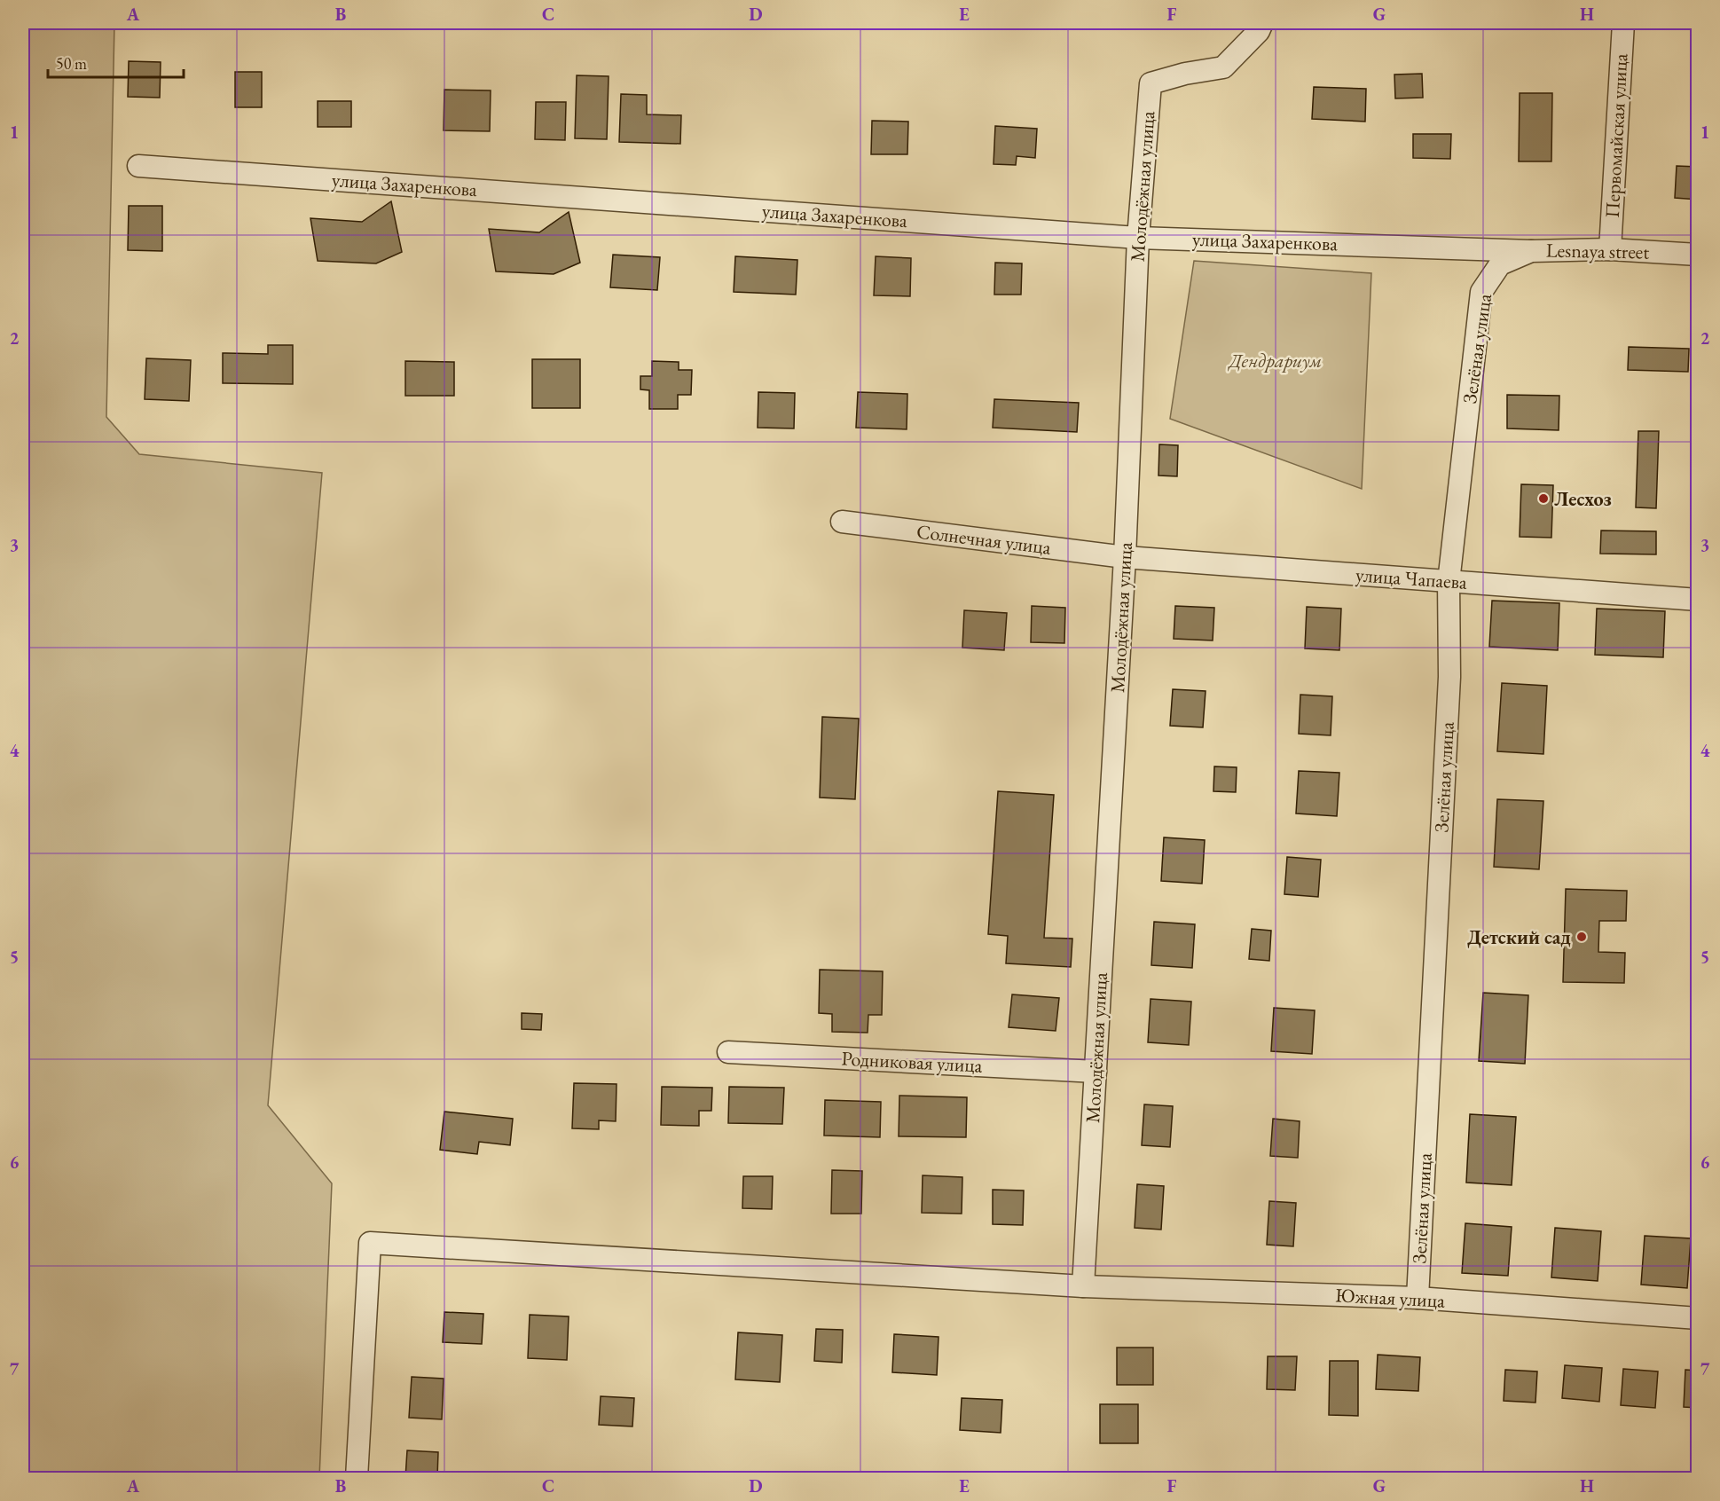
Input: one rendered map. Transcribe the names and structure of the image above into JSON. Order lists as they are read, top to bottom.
{
  "streets": {
    "street": [
      "Первомайская улица",
      "улица Захаренкова",
      "Молодёжная улица",
      "Lesnaya street",
      "Зелёная улица",
      "Солнечная улица",
      "улица Чапаева",
      "Родниковая улица",
      "Южная улица"
    ]
  },
  "crossings": [
    ["Первомайская улица", "Lesnaya street"],
    ["улица Захаренкова", "Молодёжная улица"],
    ["улица Захаренкова", "Lesnaya street"],
    ["Молодёжная улица", "Солнечная улица"],
    ["Молодёжная улица", "улица Чапаева"],
    ["Молодёжная улица", "Родниковая улица"],
    ["Молодёжная улица", "Южная улица"],
    ["Lesnaya street", "Зелёная улица"],
    ["Зелёная улица", "улица Чапаева"],
    ["Зелёная улица", "Южная улица"],
    ["Солнечная улица", "улица Чапаева"]
  ],
  "parks": ["Дендрариум"],
  "places": ["Лесхоз", "Детский сад"],
  "scale_bar": "50 m",
  "grid": {
    "columns": [
      "A",
      "B",
      "C",
      "D",
      "E",
      "F",
      "G",
      "H"
    ],
    "rows": [
      "1",
      "2",
      "3",
      "4",
      "5",
      "6",
      "7"
    ]
  }
}
